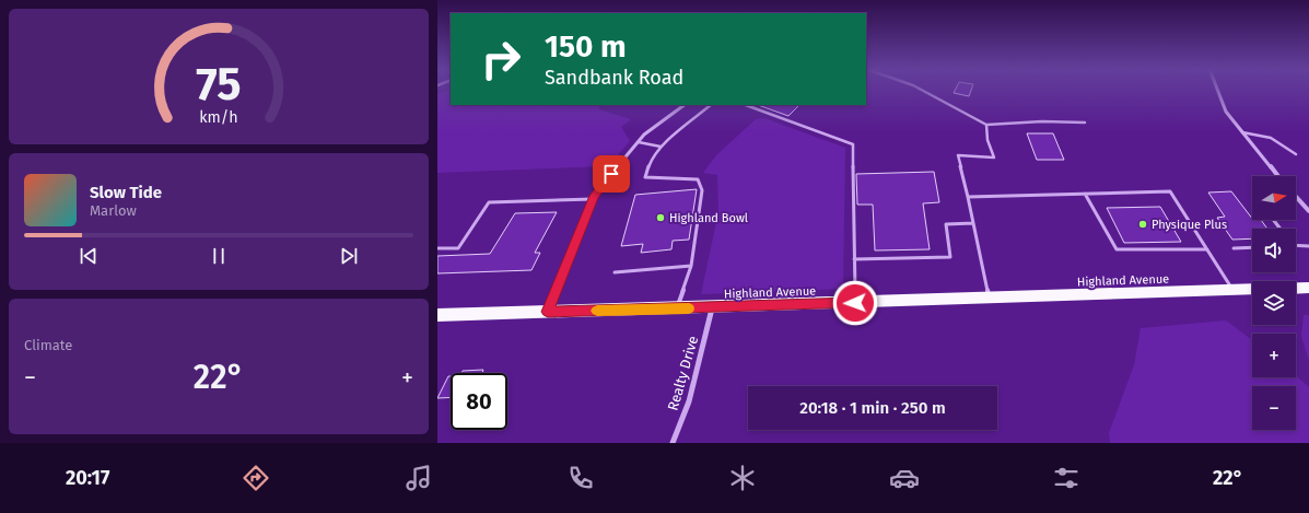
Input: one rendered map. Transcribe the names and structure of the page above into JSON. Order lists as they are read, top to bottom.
{
  "streets": {
    "highway": ["Highland Avenue"],
    "street": ["Realty Drive"]
  },
  "crossings": [
    ["Highland Avenue", "Realty Drive"]
  ],
  "places": ["Highland Bowl", "Physique Plus"],
  "north": "right",
  "page": {
    "turn": ["150 m", "Sandbank Road"],
    "song": ["Slow Tide", "Marlow"],
    "map_buttons": ["+", "−"],
    "tile": "Climate",
    "heat": ["−", "22°", "+"],
    "limit": "80",
    "trip": "20:18 · 1 min · 250 m",
    "tabs": ["20:17", "22°"],
    "gauge": ["75", "km/h"]
  }
}
